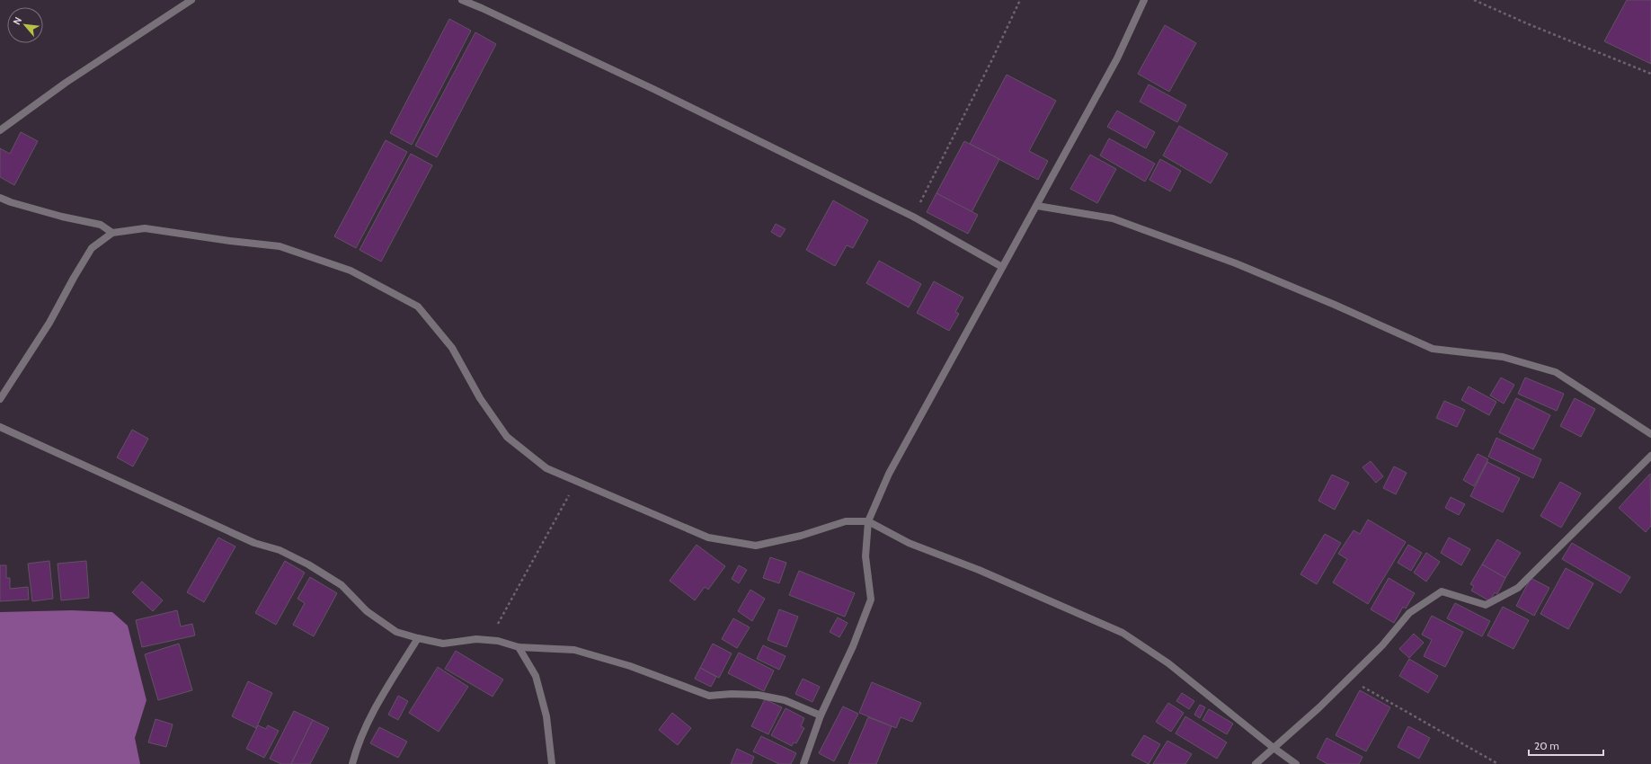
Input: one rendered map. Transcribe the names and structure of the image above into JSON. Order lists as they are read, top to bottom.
{
  "scale_bar": "20 m",
  "north": "top left"
}
